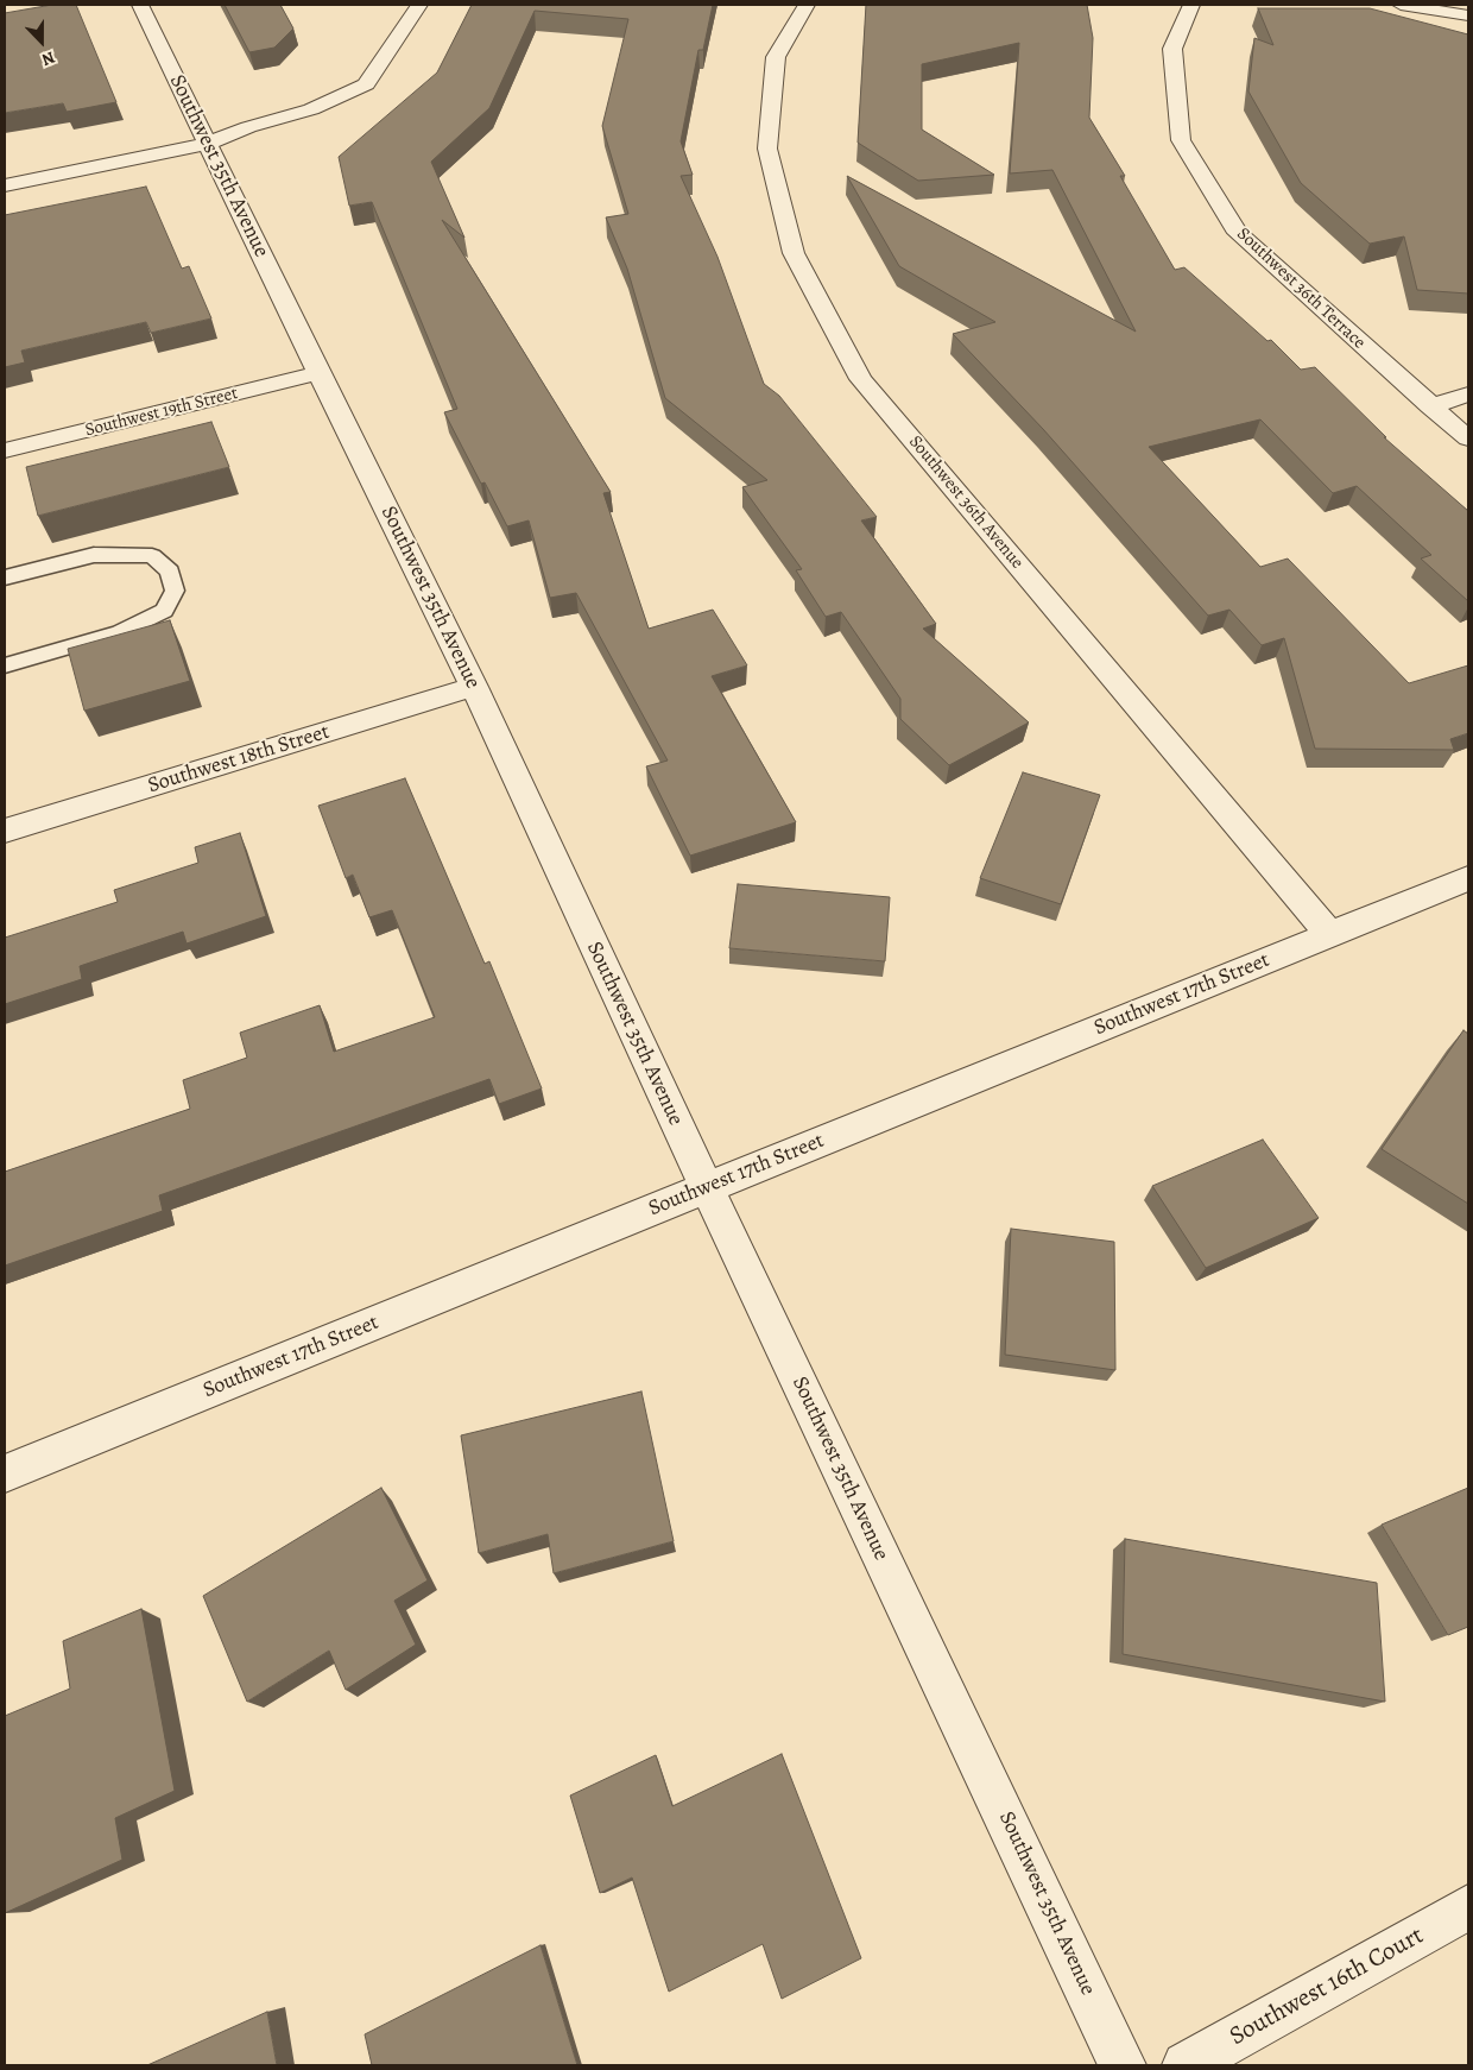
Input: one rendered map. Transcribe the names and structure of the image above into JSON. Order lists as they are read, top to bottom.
{
  "streets": {
    "street": [
      "Southwest 35th Avenue",
      "Southwest 36th Terrace",
      "Southwest 19th Street",
      "Southwest 36th Avenue",
      "Southwest 18th Street",
      "Southwest 17th Street",
      "Southwest 16th Court"
    ]
  },
  "crossings": [
    ["Southwest 35th Avenue", "Southwest 19th Street"],
    ["Southwest 35th Avenue", "Southwest 18th Street"],
    ["Southwest 35th Avenue", "Southwest 17th Street"],
    ["Southwest 36th Avenue", "Southwest 17th Street"]
  ],
  "north": "bottom"
}
